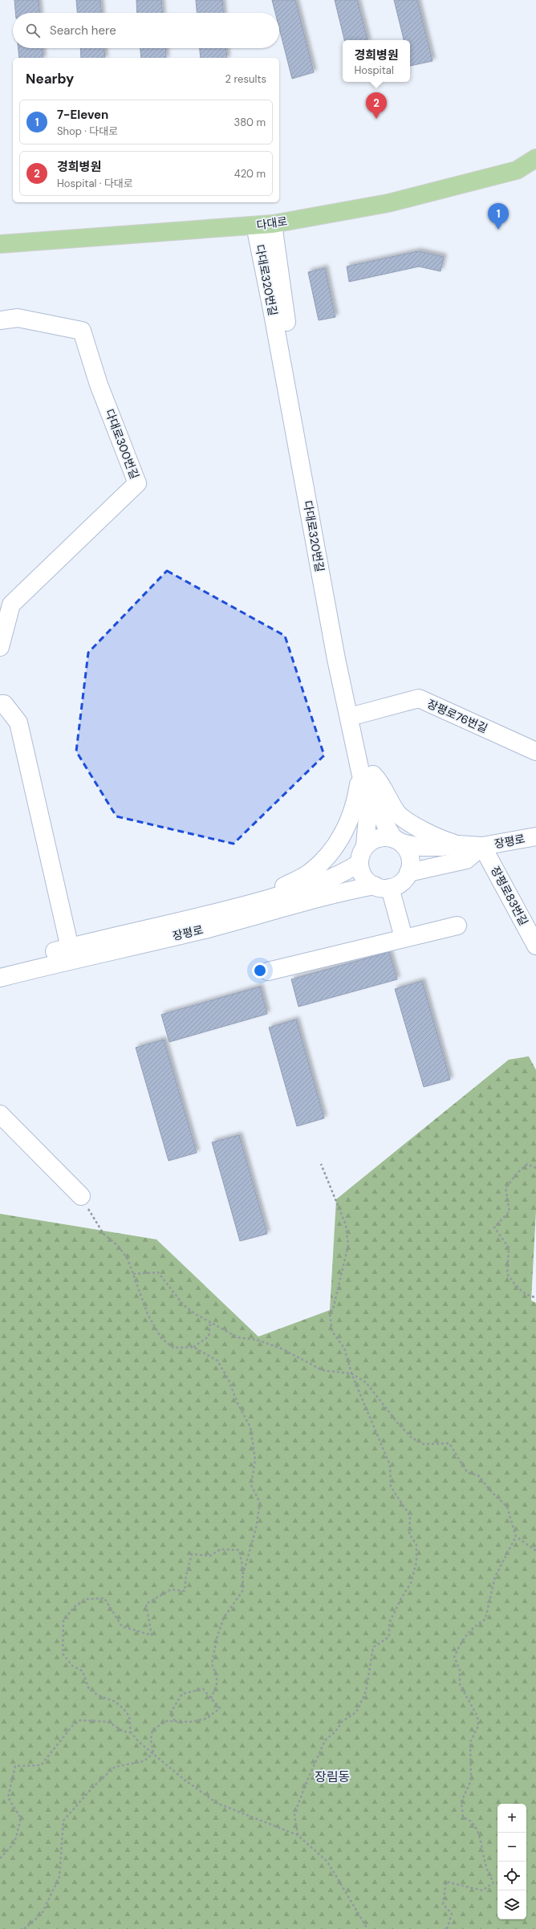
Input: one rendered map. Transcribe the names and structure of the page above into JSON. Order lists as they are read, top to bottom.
{
  "streets": {
    "main road": ["다대로"],
    "street": [
      "다대로320번길",
      "다대로300번길",
      "장평로76번길",
      "장평로",
      "장평로83번길"
    ]
  },
  "crossings": [
    ["다대로", "다대로320번길"],
    ["다대로320번길", "장평로76번길"],
    ["다대로320번길", "장평로"],
    ["장평로", "장평로83번길"]
  ],
  "districts": ["장림동"],
  "page": {
    "search": "Search here",
    "popup": ["경희병원", "Hospital"],
    "heading": ["Nearby", "2 results"],
    "pins": ["2", "1"],
    "list": [
      {
        "mark": "1",
        "name": "7-Eleven",
        "note": "Shop · 다대로",
        "value": "380 m"
      },
      {
        "mark": "2",
        "name": "경희병원",
        "note": "Hospital · 다대로",
        "value": "420 m"
      }
    ],
    "map_buttons": ["+", "−"]
  }
}
